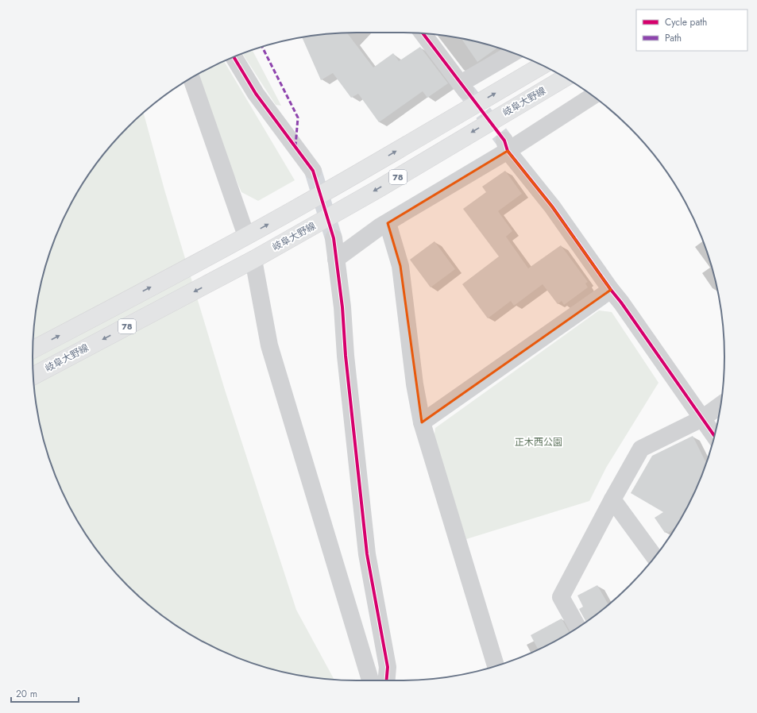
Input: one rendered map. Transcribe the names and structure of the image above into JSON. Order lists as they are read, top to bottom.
{
  "streets": {
    "main road": ["岐阜大野線", "78"]
  },
  "parks": ["正木西公園"],
  "legend": ["Cycle path", "Path"],
  "scale_bar": "20 m"
}
